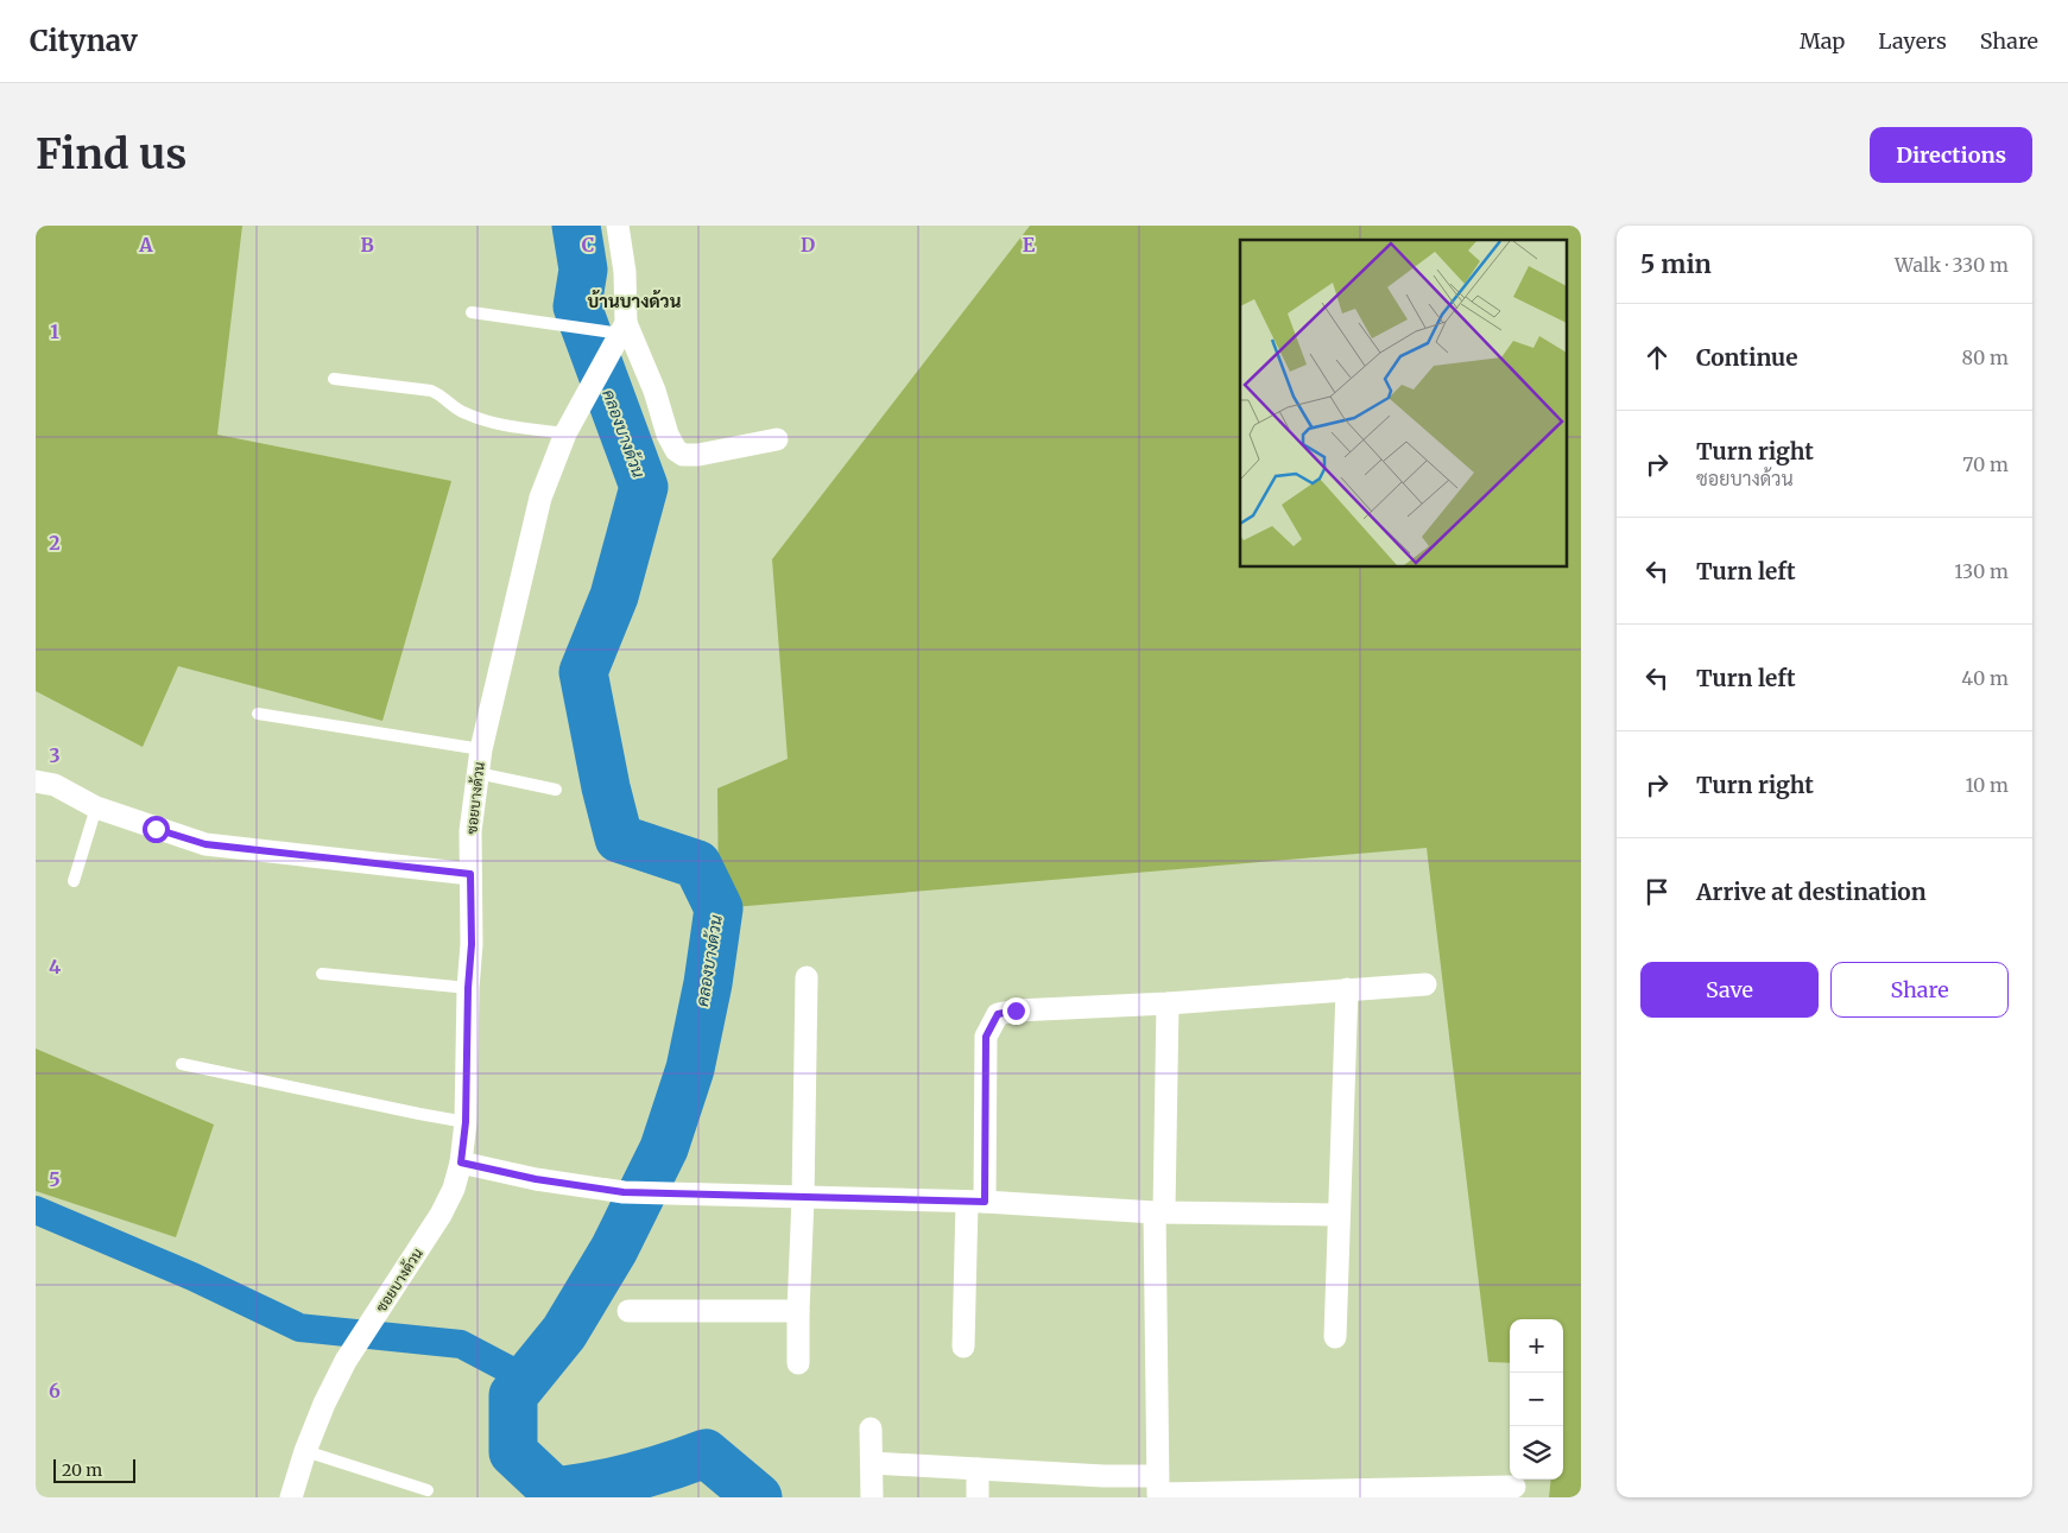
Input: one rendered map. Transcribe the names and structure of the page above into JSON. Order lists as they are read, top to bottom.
{
  "streets": {
    "street": ["ซอยบางด้วน"]
  },
  "districts": ["บ้านบางด้วน"],
  "water": ["คลองบางด้วน"],
  "scale_bar": "20 m",
  "page": {
    "header": "Citynav",
    "nav": ["Map", "Layers", "Share"],
    "buttons": [
      "Directions",
      ["Save", "Share"]
    ],
    "title": "Find us",
    "heading": ["5 min", "Walk · 330 m"],
    "list": [
      ["Continue", "80 m"],
      ["Turn right", "ซอยบางด้วน", "70 m"],
      ["Turn left", "130 m"],
      ["Turn left", "40 m"],
      ["Turn right", "10 m"],
      "Arrive at destination"
    ],
    "map_buttons": ["+", "−"],
    "scale": "20 m"
  },
  "grid": {
    "columns": [
      "A",
      "B",
      "C",
      "D",
      "E"
    ],
    "rows": [
      "1",
      "2",
      "3",
      "4",
      "5",
      "6"
    ]
  }
}
